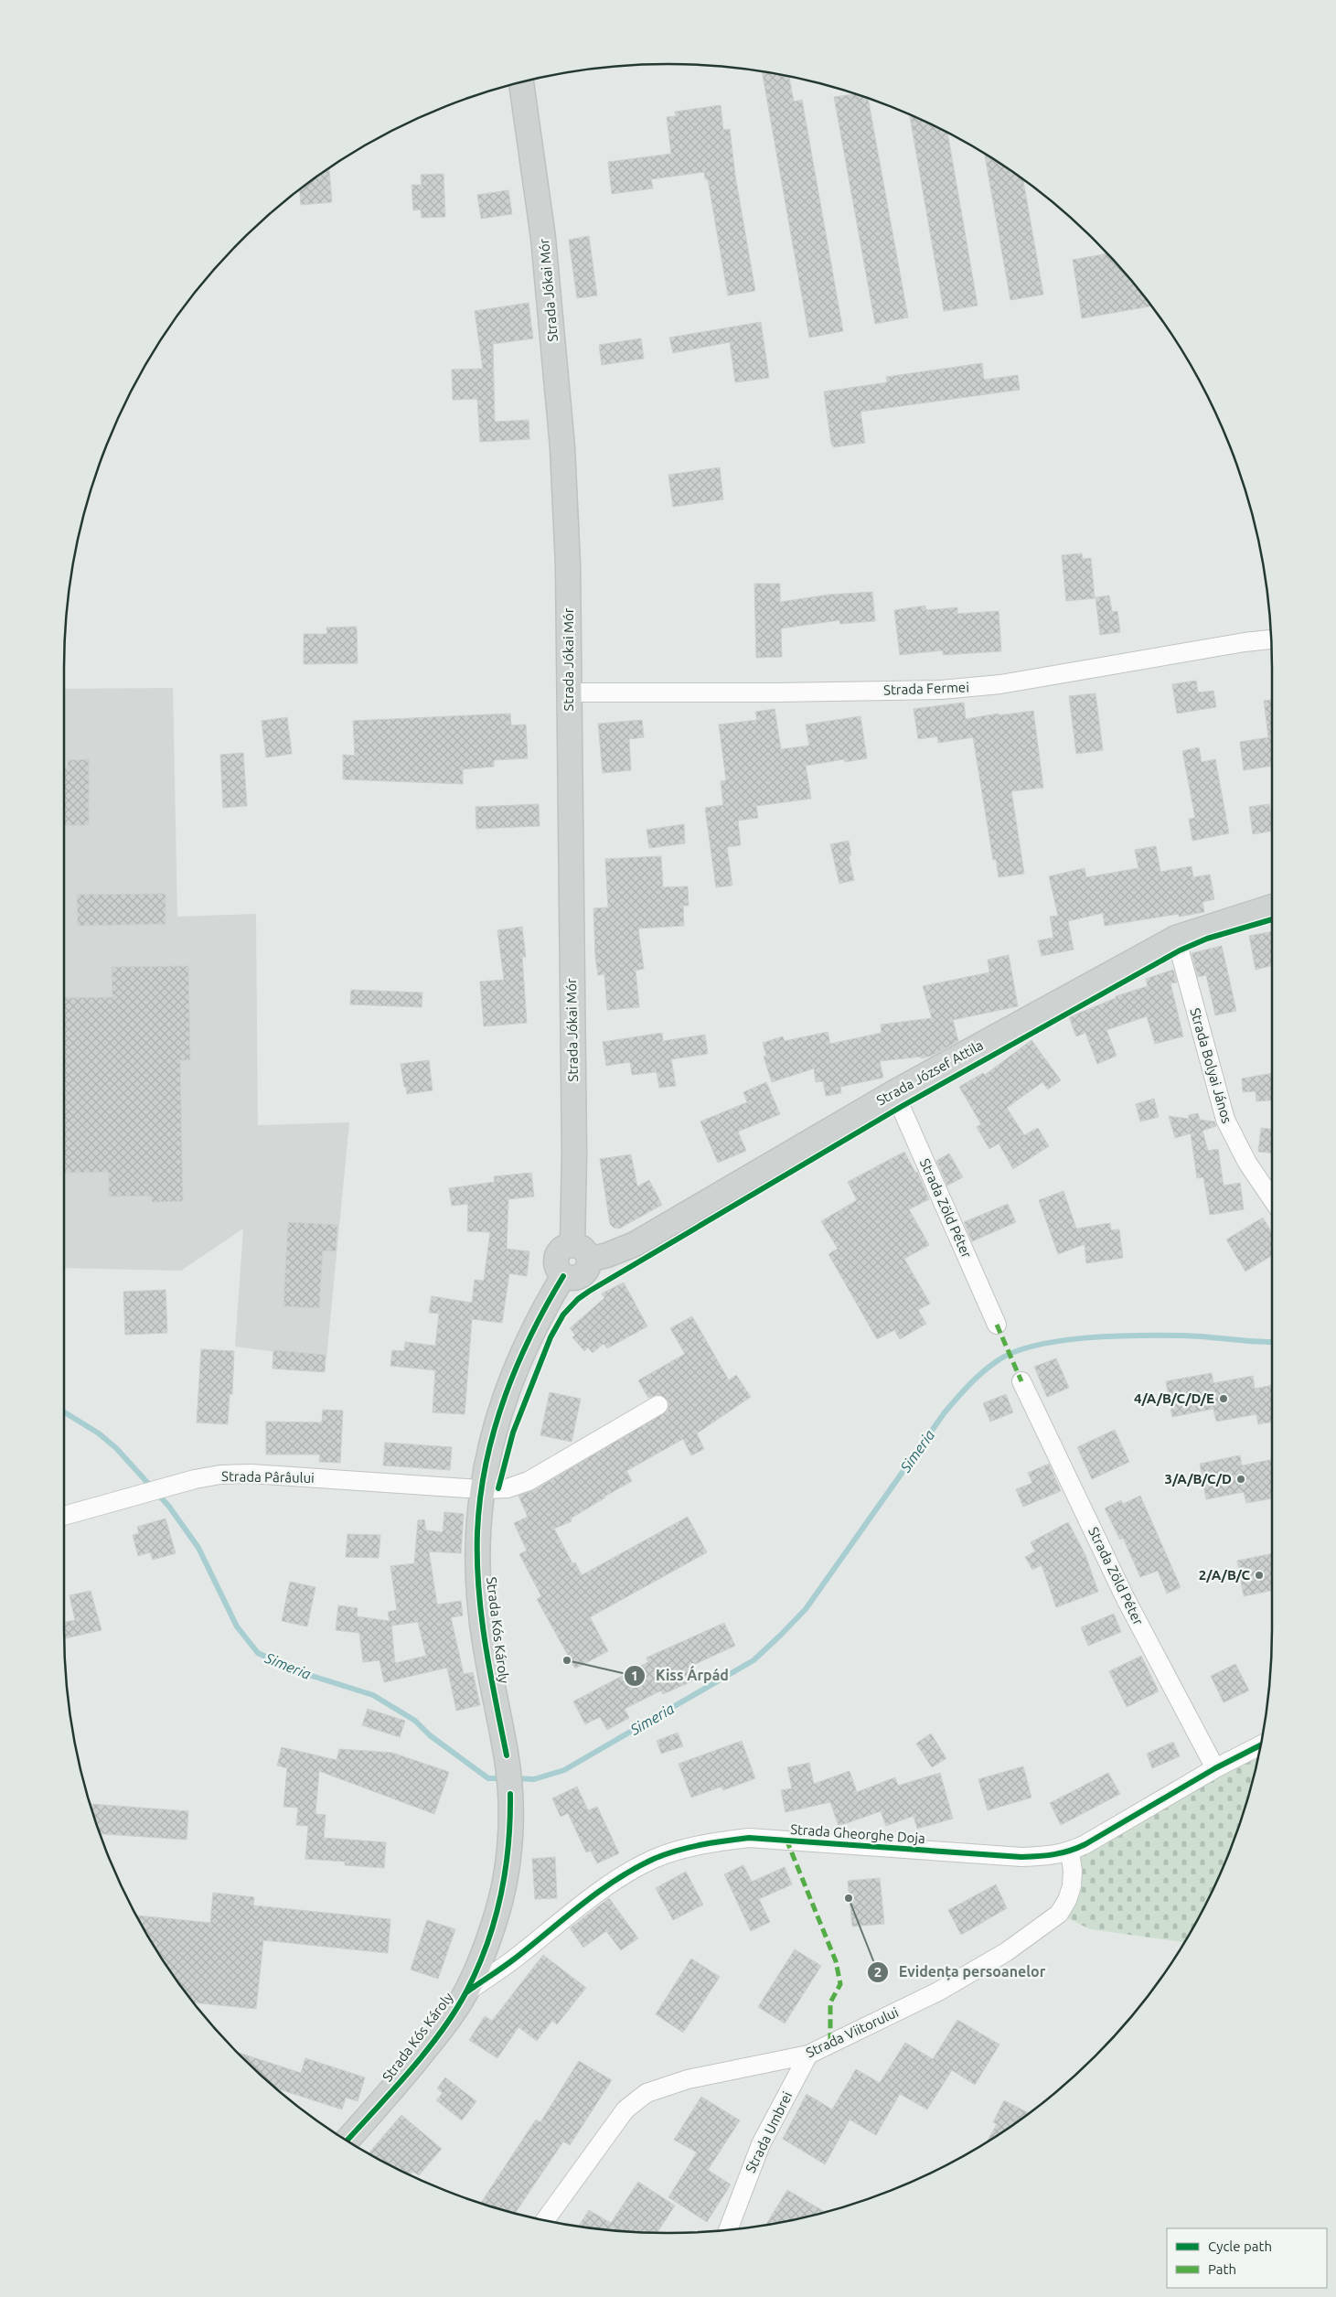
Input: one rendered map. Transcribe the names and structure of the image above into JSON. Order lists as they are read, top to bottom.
{
  "streets": {
    "main road": ["Strada Jókai Mór", "Strada József Attila", "Strada Kós Károly"],
    "street": [
      "Strada Fermei",
      "Strada Bolyai János",
      "Strada Zöld Péter",
      "Strada Pârâului",
      "Strada Gheorghe Doja",
      "Strada Viitorului",
      "Strada Umbrei"
    ]
  },
  "crossings": [
    ["Strada Jókai Mór", "Strada Fermei"],
    ["Strada Jókai Mór", "Strada József Attila"],
    ["Strada Jókai Mór", "Strada Kós Károly"],
    ["Strada Bolyai János", "Strada József Attila"],
    ["Strada József Attila", "Strada Zöld Péter"],
    ["Strada József Attila", "Strada Kós Károly"],
    ["Strada Zöld Péter", "Strada Gheorghe Doja"],
    ["Strada Pârâului", "Strada Kós Károly"],
    ["Strada Kós Károly", "Strada Gheorghe Doja"],
    ["Strada Gheorghe Doja", "Strada Viitorului"],
    ["Strada Viitorului", "Strada Umbrei"]
  ],
  "water": ["Simeria"],
  "places": [
    "4/A/B/C/D/E",
    "3/A/B/C/D",
    "2/A/B/C",
    "Kiss Árpád",
    "Evidența persoanelor"
  ],
  "legend": ["Cycle path", "Path"]
}
